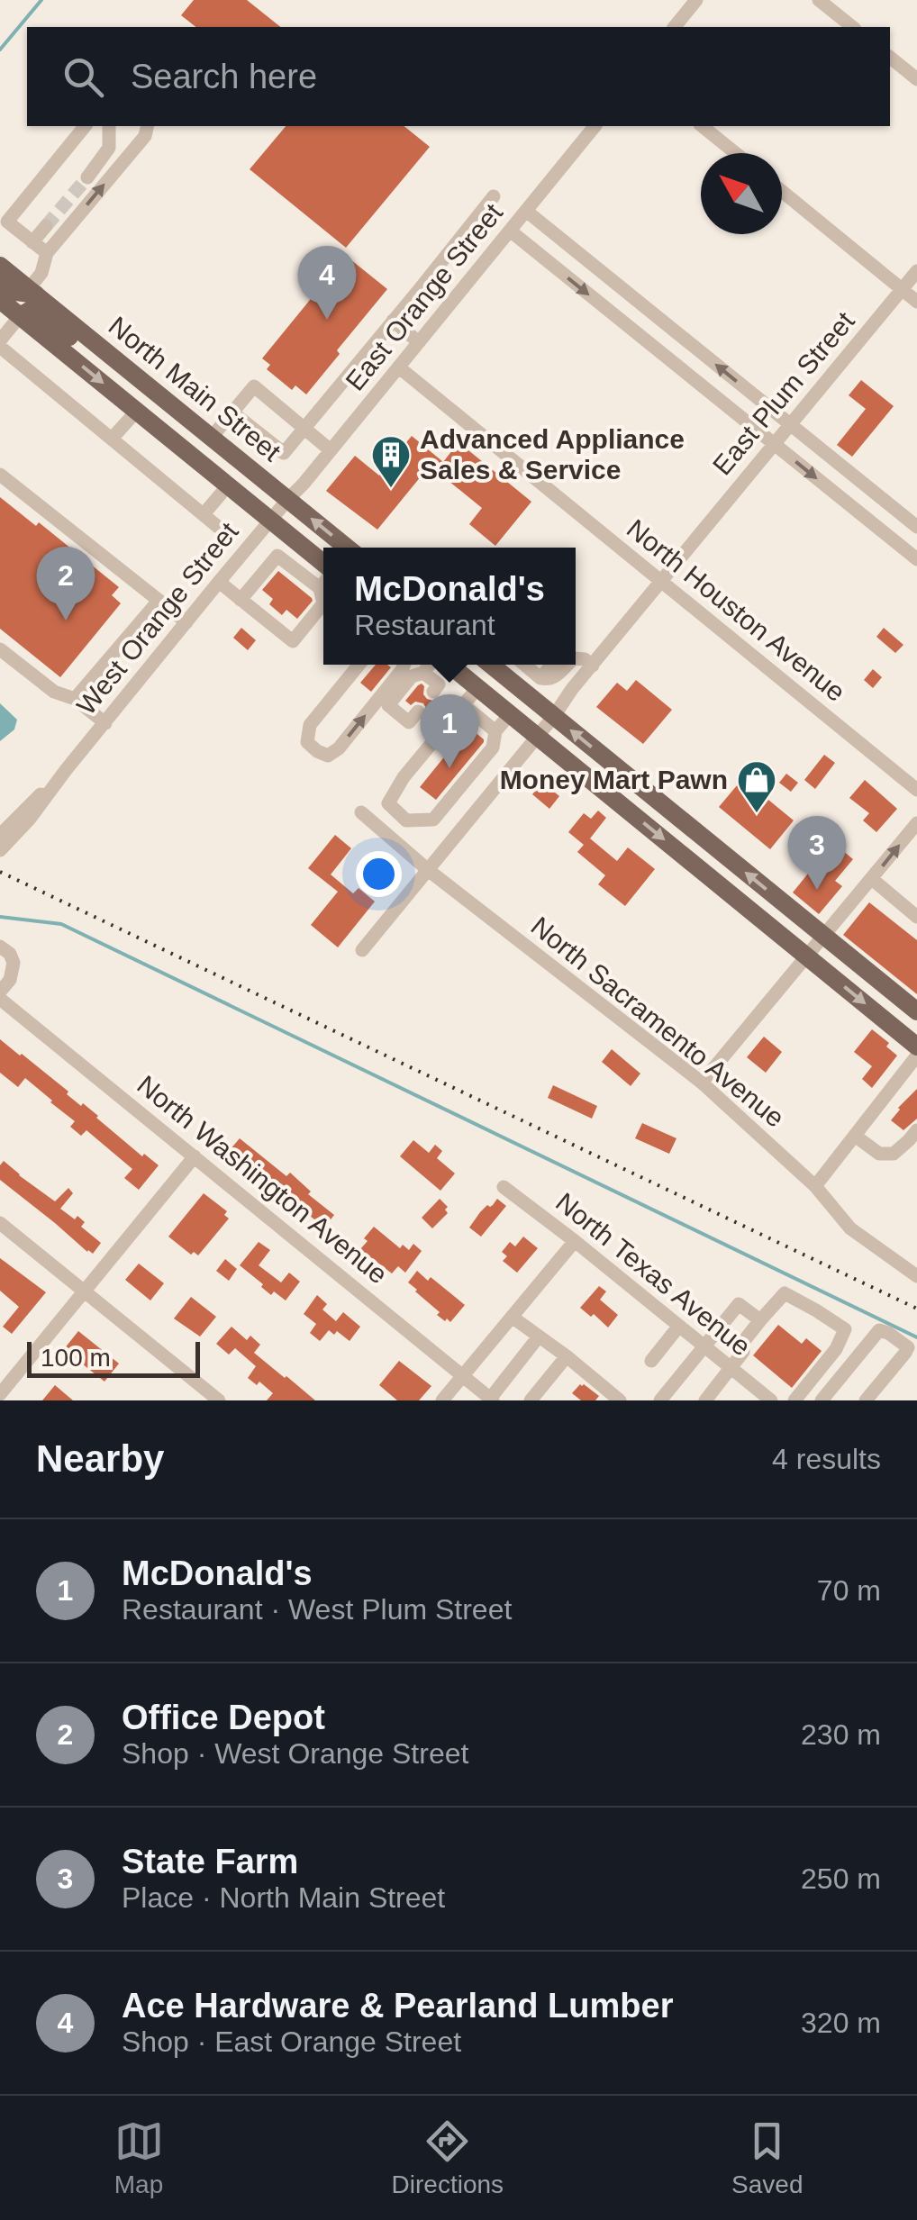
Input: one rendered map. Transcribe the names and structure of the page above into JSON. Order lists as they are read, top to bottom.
{
  "streets": {
    "main road": ["North Main Street"],
    "street": [
      "East Orange Street",
      "East Plum Street",
      "North Houston Avenue",
      "West Orange Street",
      "North Sacramento Avenue",
      "North Washington Avenue",
      "North Texas Avenue"
    ]
  },
  "crossings": [
    ["East Orange Street", "North Main Street"],
    ["East Orange Street", "North Houston Avenue"],
    ["East Orange Street", "West Orange Street"],
    ["North Main Street", "West Orange Street"],
    ["East Plum Street", "North Houston Avenue"],
    ["East Plum Street", "North Sacramento Avenue"]
  ],
  "places": {
    "building": ["Advanced Appliance Sales & Service"],
    "shop": ["Money Mart Pawn"]
  },
  "scale_bar": "100 m",
  "north": "top left",
  "page": {
    "search": "Search here",
    "pins": [
      "4",
      "2",
      "1",
      "3"
    ],
    "popup": ["McDonald's", "Restaurant"],
    "scale": "100 m",
    "heading": ["Nearby", "4 results"],
    "list": [
      {
        "mark": "1",
        "name": "McDonald's",
        "note": "Restaurant · West Plum Street",
        "value": "70 m"
      },
      {
        "mark": "2",
        "name": "Office Depot",
        "note": "Shop · West Orange Street",
        "value": "230 m"
      },
      {
        "mark": "3",
        "name": "State Farm",
        "note": "Place · North Main Street",
        "value": "250 m"
      },
      {
        "mark": "4",
        "name": "Ace Hardware & Pearland Lumber",
        "note": "Shop · East Orange Street",
        "value": "320 m"
      }
    ],
    "nav": ["Map", "Directions", "Saved"]
  }
}
